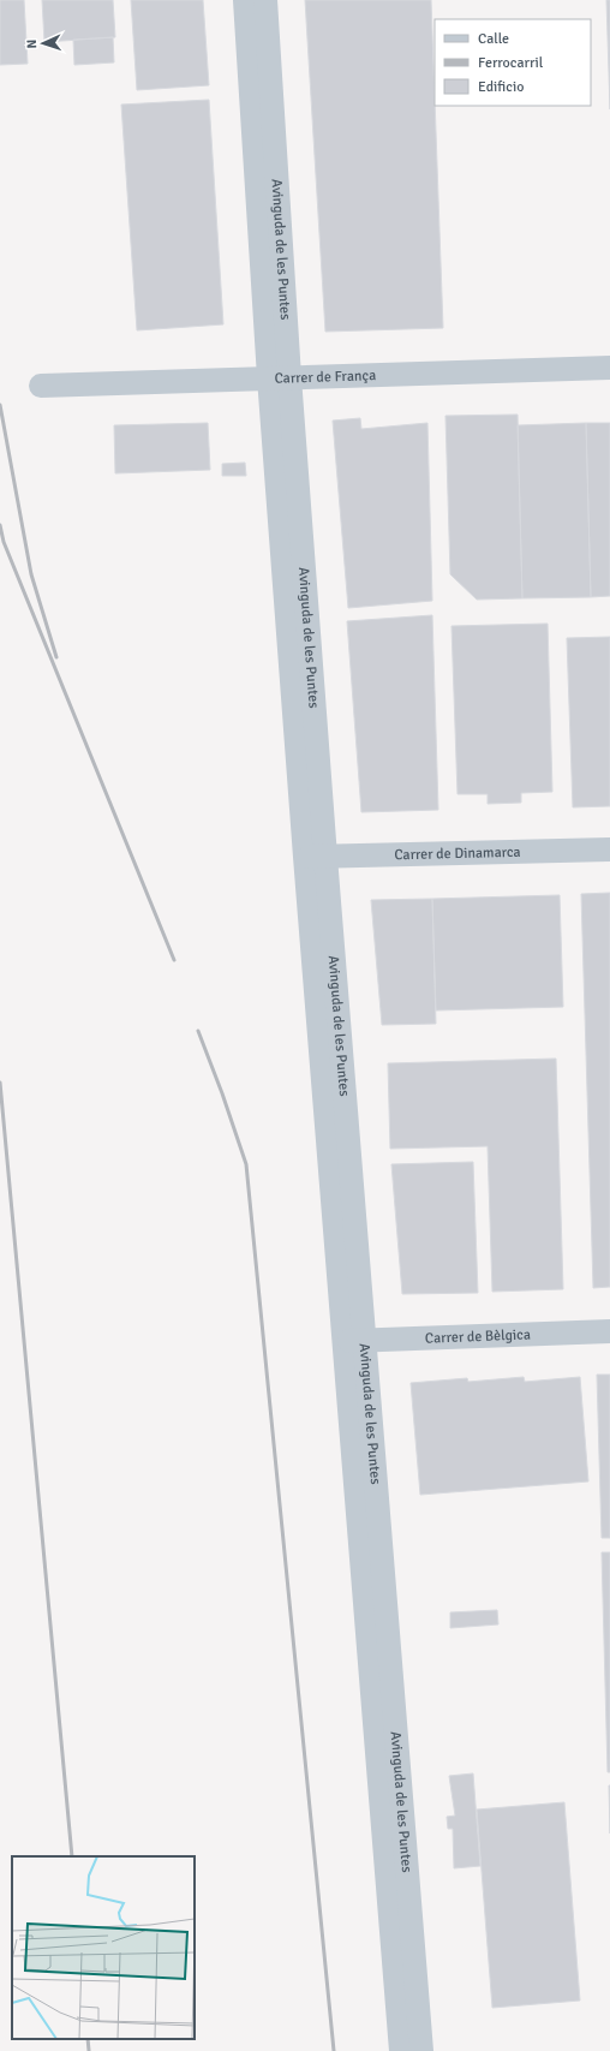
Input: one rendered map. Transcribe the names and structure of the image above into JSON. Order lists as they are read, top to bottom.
{
  "streets": {
    "street": [
      "Avinguda de les Puntes",
      "Carrer de França",
      "Carrer de Dinamarca",
      "Carrer de Bèlgica"
    ]
  },
  "crossings": [
    ["Avinguda de les Puntes", "Carrer de França"],
    ["Avinguda de les Puntes", "Carrer de Dinamarca"],
    ["Avinguda de les Puntes", "Carrer de Bèlgica"]
  ],
  "legend": ["Calle", "Ferrocarril", "Edificio"],
  "north": "left"
}
